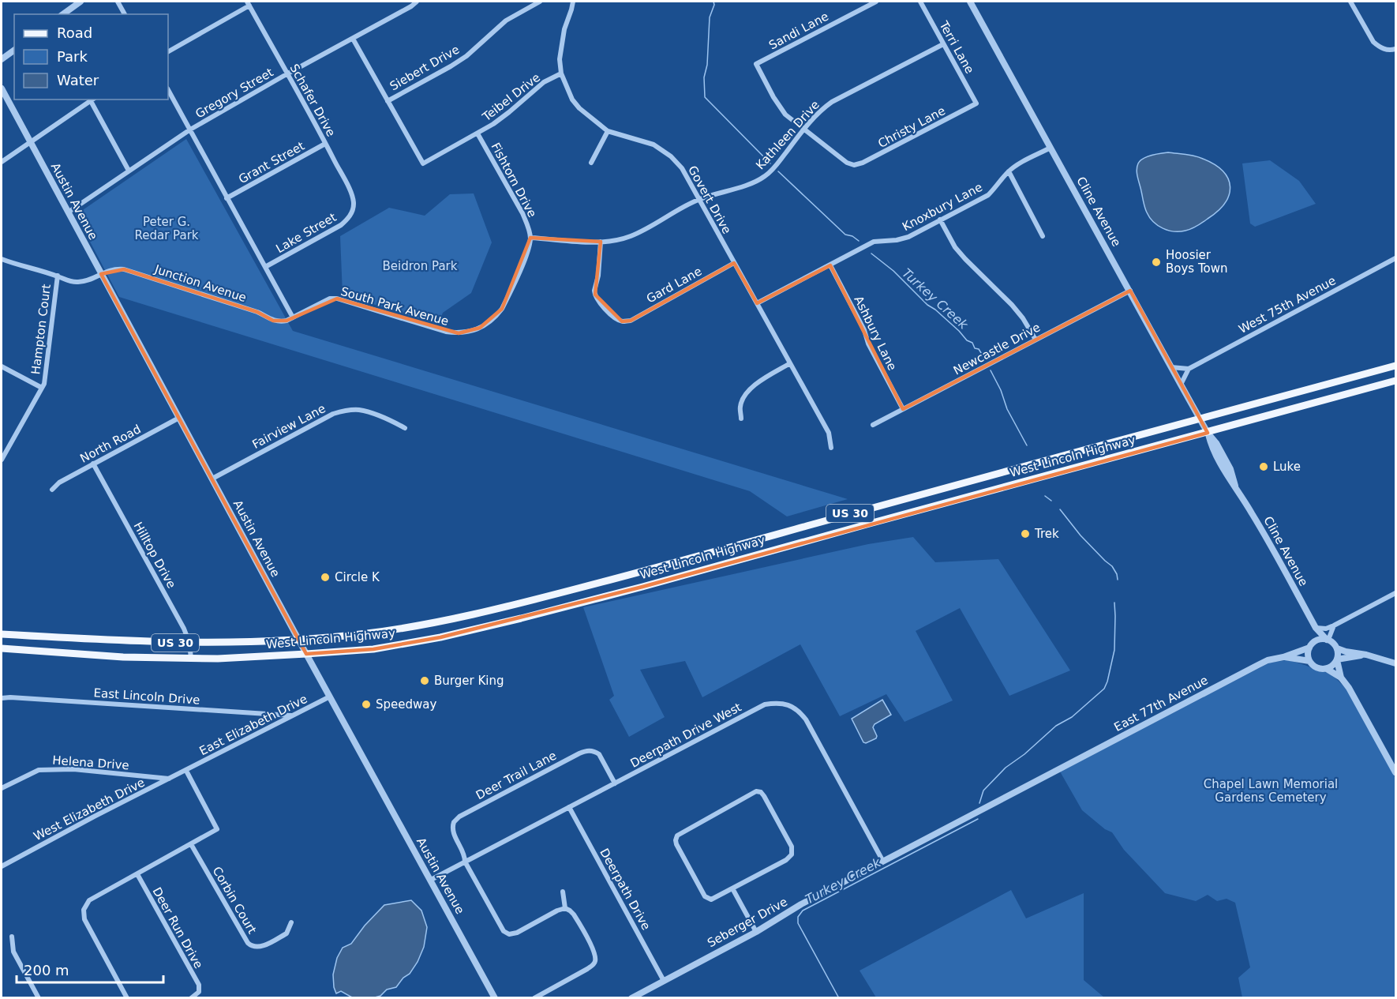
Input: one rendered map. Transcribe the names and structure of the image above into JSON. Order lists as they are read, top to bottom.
{
  "streets": {
    "main road": ["West Lincoln Highway", "US 30"],
    "street": [
      "Sandi Lane",
      "Terri Lane",
      "Siebert Drive",
      "Gregory Street",
      "Teibel Drive",
      "Schafer Drive",
      "Christy Lane",
      "Kathleen Drive",
      "Grant Street",
      "Fishtorn Drive",
      "Govert Drive",
      "Austin Avenue",
      "Knoxbury Lane",
      "Cline Avenue",
      "Lake Street",
      "Junction Avenue",
      "Gard Lane",
      "West 75th Avenue",
      "South Park Avenue",
      "Hampton Court",
      "Ashbury Lane",
      "Newcastle Drive",
      "Fairview Lane",
      "North Road",
      "Hilltop Drive",
      "East Lincoln Drive",
      "East 77th Avenue",
      "East Elizabeth Drive",
      "Deerpath Drive West",
      "Helena Drive",
      "Deer Trail Lane",
      "West Elizabeth Drive",
      "Deerpath Drive",
      "Corbin Court",
      "Seberger Drive",
      "Deer Run Drive"
    ]
  },
  "crossings": [
    ["Sandi Lane", "Christy Lane"],
    ["Sandi Lane", "Kathleen Drive"],
    ["Terri Lane", "Christy Lane"],
    ["Terri Lane", "Kathleen Drive"],
    ["Siebert Drive", "Teibel Drive"],
    ["Gregory Street", "Schafer Drive"],
    ["Gregory Street", "Austin Avenue"],
    ["Teibel Drive", "Fishtorn Drive"],
    ["Teibel Drive", "Govert Drive"],
    ["Schafer Drive", "Grant Street"],
    ["Schafer Drive", "Lake Street"],
    ["Christy Lane", "Kathleen Drive"],
    ["Kathleen Drive", "Fishtorn Drive"],
    ["Kathleen Drive", "Govert Drive"],
    ["Kathleen Drive", "Gard Lane"],
    ["Kathleen Drive", "South Park Avenue"],
    ["Fishtorn Drive", "South Park Avenue"],
    ["Govert Drive", "Knoxbury Lane"],
    ["Govert Drive", "Gard Lane"],
    ["Austin Avenue", "Junction Avenue"],
    ["Austin Avenue", "Fairview Lane"],
    ["Austin Avenue", "North Road"],
    ["Austin Avenue", "West Lincoln Highway"],
    ["Austin Avenue", "East Elizabeth Drive"],
    ["Austin Avenue", "Deerpath Drive West"],
    ["Knoxbury Lane", "Cline Avenue"],
    ["Knoxbury Lane", "Ashbury Lane"],
    ["Cline Avenue", "Newcastle Drive"],
    ["Cline Avenue", "West Lincoln Highway"],
    ["Cline Avenue", "East 77th Avenue"],
    ["Junction Avenue", "South Park Avenue"],
    ["Junction Avenue", "Hampton Court"],
    ["Ashbury Lane", "Newcastle Drive"],
    ["North Road", "Hilltop Drive"],
    ["West Lincoln Highway", "Hilltop Drive"],
    ["East Lincoln Drive", "East Elizabeth Drive"],
    ["East 77th Avenue", "Seberger Drive"],
    ["East Elizabeth Drive", "West Elizabeth Drive"],
    ["Deerpath Drive West", "Deer Trail Lane"],
    ["Deerpath Drive West", "Deerpath Drive"],
    ["Deerpath Drive West", "Seberger Drive"],
    ["Helena Drive", "West Elizabeth Drive"],
    ["Deerpath Drive", "Seberger Drive"]
  ],
  "water": ["Turkey Creek"],
  "parks": ["Peter G. Redar Park", "Beidron Park", "Chapel Lawn Memorial Gardens Cemetery"],
  "places": [
    "Hoosier Boys Town",
    "Luke",
    "Trek",
    "Circle K",
    "Burger King",
    "Speedway"
  ],
  "legend": ["Road", "Park", "Water"],
  "scale_bar": "200 m"
}
